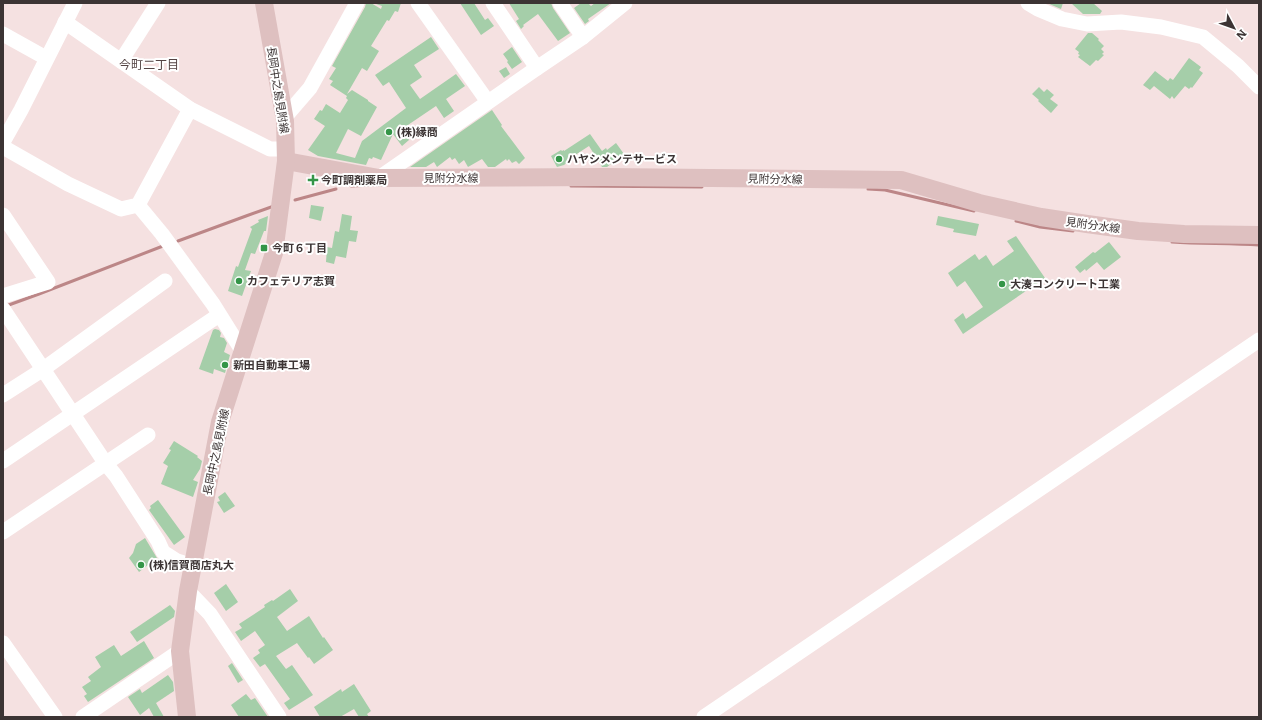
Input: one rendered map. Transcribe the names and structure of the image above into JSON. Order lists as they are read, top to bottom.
{
  "streets": {
    "main road": ["長岡中之島見附線", "見附分水線"]
  },
  "crossings": [
    ["長岡中之島見附線", "見附分水線"]
  ],
  "districts": ["今町二丁目"],
  "places": {
    "other": [
      "(株)縁商",
      "ハヤシメンテサービス",
      "カフェテリア志賀",
      "大湊コンクリート工業",
      "新田自動車工場",
      "(株)信賀商店丸大"
    ],
    "health": ["今町調剤薬局"],
    "transit": ["今町６丁目"]
  },
  "north": "bottom right"
}
